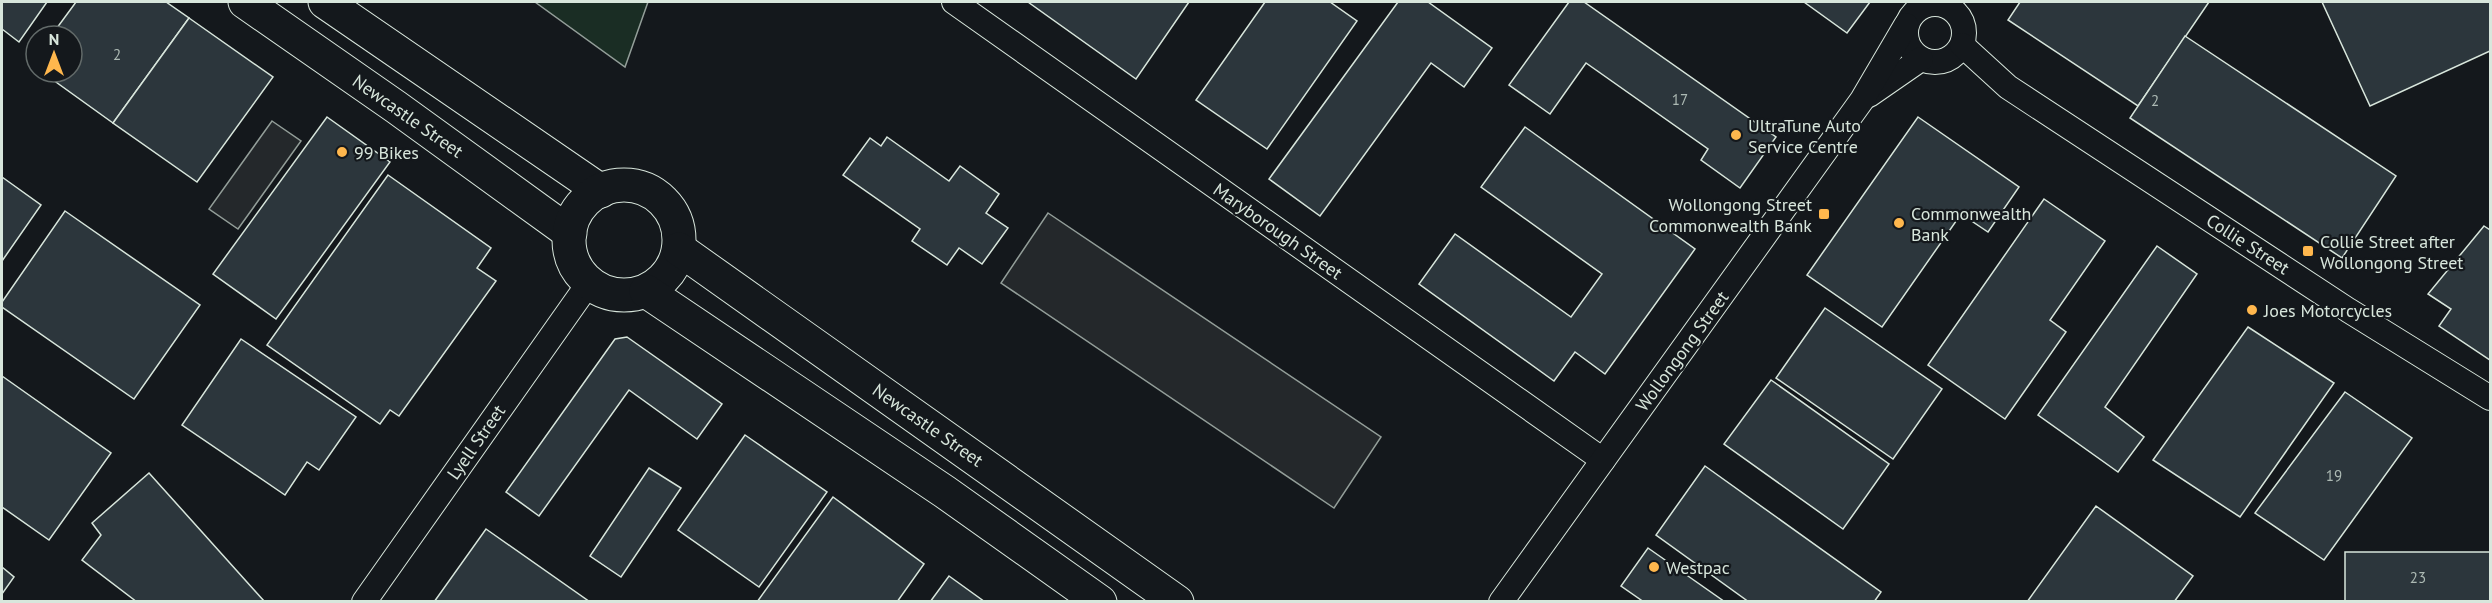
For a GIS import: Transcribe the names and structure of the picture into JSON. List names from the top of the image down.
{
  "streets": {
    "main road": ["Newcastle Street"],
    "street": [
      "Maryborough Street",
      "Collie Street",
      "Wollongong Street",
      "Lyell Street"
    ]
  },
  "crossings": [
    ["Newcastle Street", "Lyell Street"],
    ["Maryborough Street", "Wollongong Street"],
    ["Collie Street", "Wollongong Street"]
  ],
  "places": {
    "other": [
      "UltraTune Auto Service Centre",
      "99 Bikes",
      "Commonwealth Bank",
      "Joes Motorcycles",
      "Westpac"
    ],
    "transit": ["Wollongong Street Commonwealth Bank", "Collie Street after Wollongong Street"]
  },
  "house_numbers": [
    "2",
    "17",
    "2",
    "19",
    "23"
  ],
  "north": "top"
}
